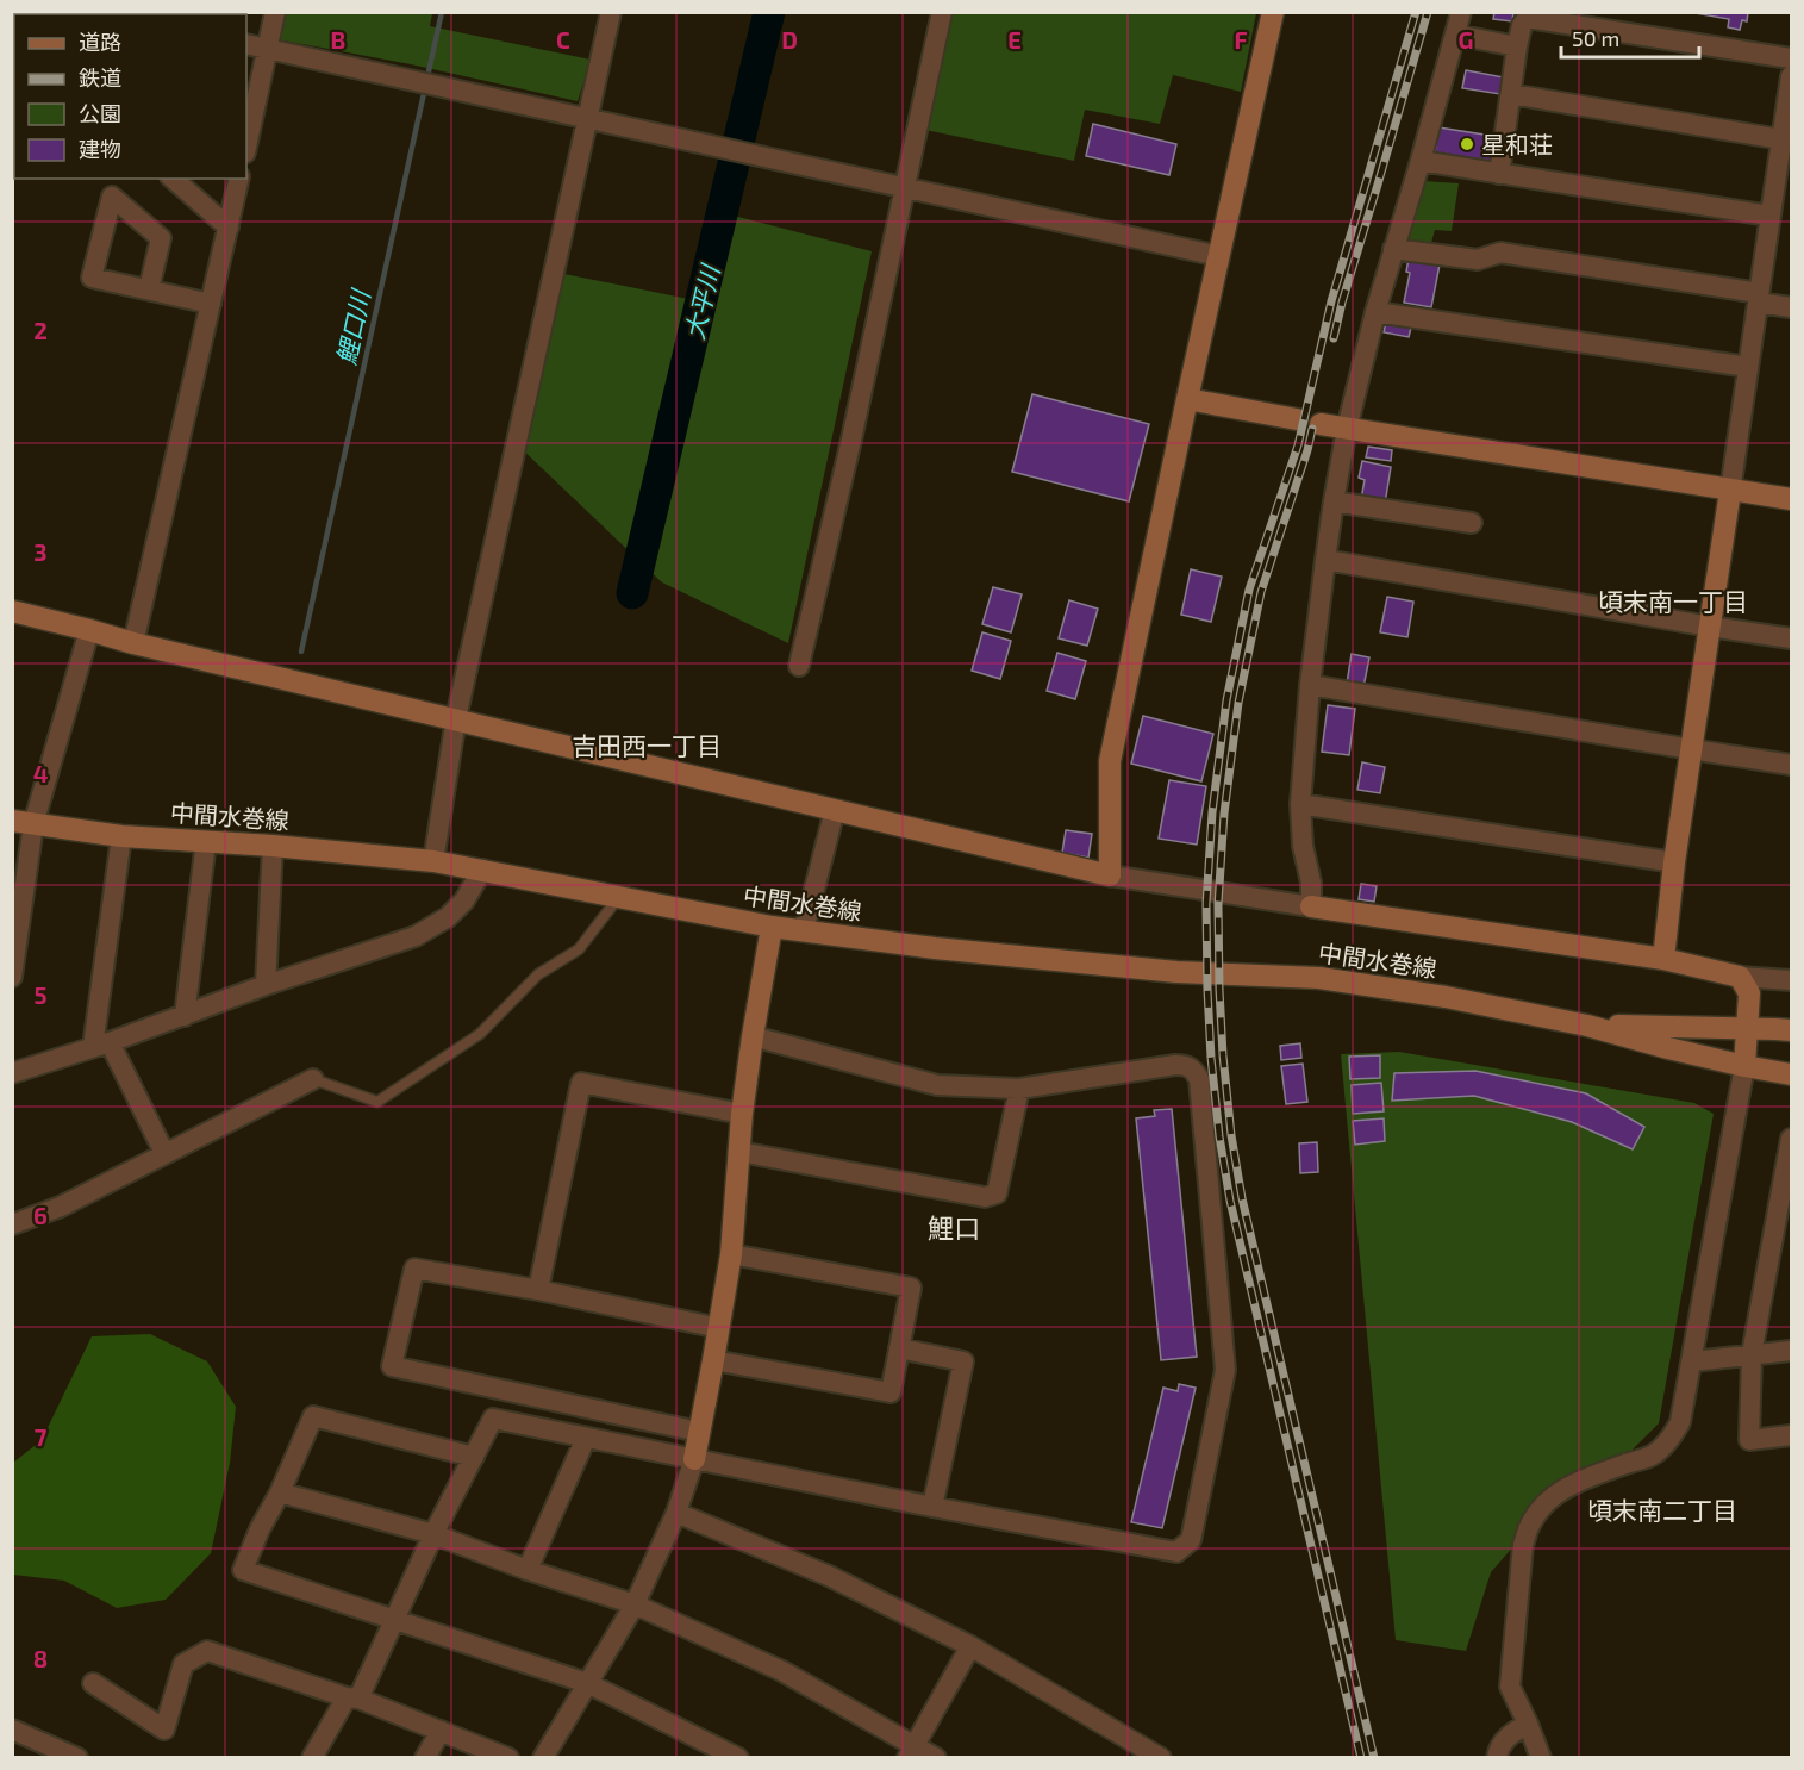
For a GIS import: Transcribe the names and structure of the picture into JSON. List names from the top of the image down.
{
  "streets": {
    "street": ["中間水巻線"]
  },
  "districts": [
    "頃末南一丁目",
    "吉田西一丁目",
    "鯉口",
    "頃末南二丁目"
  ],
  "water": ["大平川", "鯉口川"],
  "places": ["星和荘"],
  "legend": [
    "道路",
    "鉄道",
    "公園",
    "建物"
  ],
  "scale_bar": "50 m",
  "grid": {
    "columns": [
      "B",
      "C",
      "D",
      "E",
      "F",
      "G"
    ],
    "rows": [
      "2",
      "3",
      "4",
      "5",
      "6",
      "7",
      "8"
    ]
  }
}
